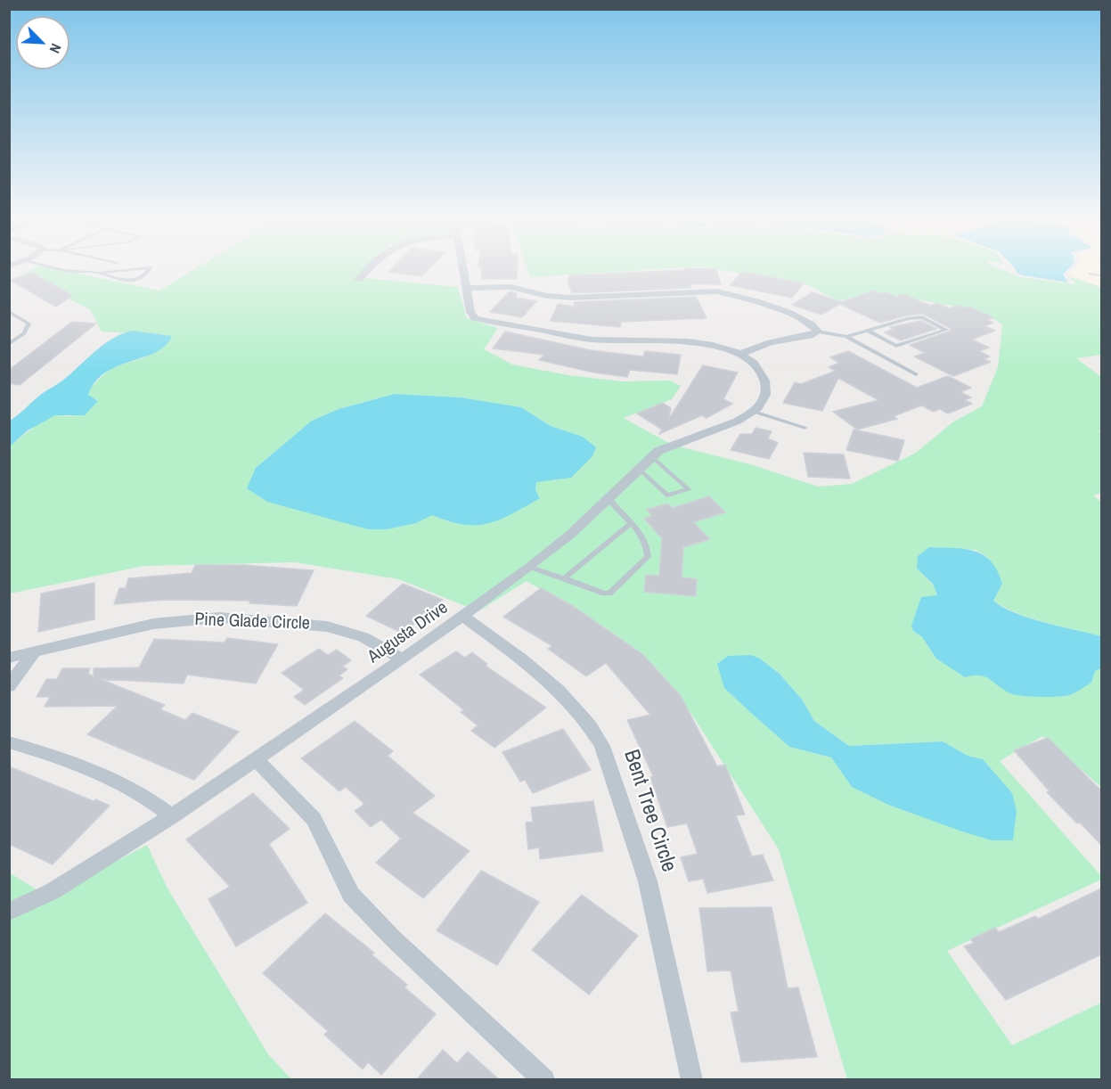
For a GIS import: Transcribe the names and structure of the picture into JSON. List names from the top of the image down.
{
  "streets": {
    "street": ["Pine Glade Circle", "Augusta Drive", "Bent Tree Circle"]
  },
  "crossings": [
    ["Pine Glade Circle", "Augusta Drive"],
    ["Augusta Drive", "Bent Tree Circle"]
  ],
  "north": "bottom right"
}
